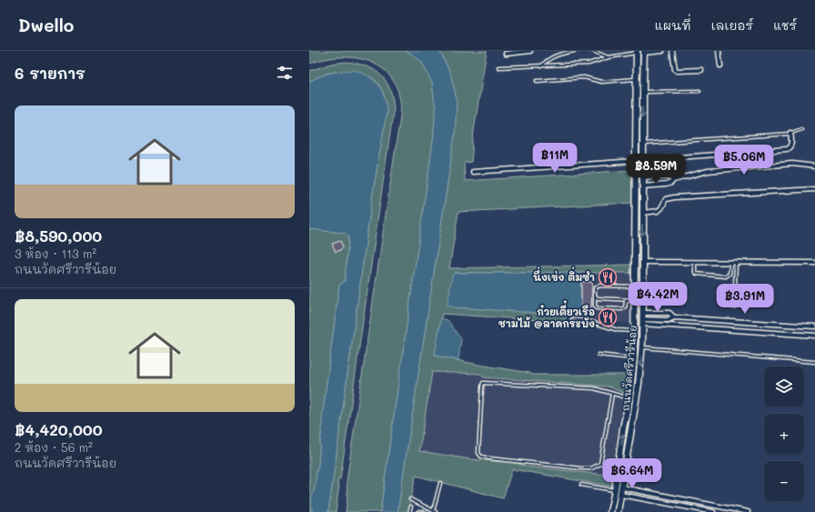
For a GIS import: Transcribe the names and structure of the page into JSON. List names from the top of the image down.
{
  "streets": {
    "main road": ["ถนนวัดศรีวารีน้อย"]
  },
  "places": {
    "restaurant": ["นึ่งเข่ง ติ่มซำ", "ก๋วยเตี๋ยวเรือ ชามไม้ @ลาดกระบัง"]
  },
  "page": {
    "header": "Dwello",
    "nav": ["แผนที่", "เลเยอร์", "แชร์"],
    "heading": "6 รายการ",
    "list": [
      {
        "name": "฿8,590,000",
        "note": "3 ห้อง · 113 m² · ถนนวัดศรีวารีน้อย"
      },
      {
        "name": "฿4,420,000",
        "note": "2 ห้อง · 56 m² · ถนนวัดศรีวารีน้อย"
      }
    ],
    "price": [
      "฿11M",
      "฿5.06M",
      "฿8.59M",
      "฿4.42M",
      "฿3.91M",
      "฿6.64M"
    ],
    "map_buttons": ["+", "−"]
  }
}
